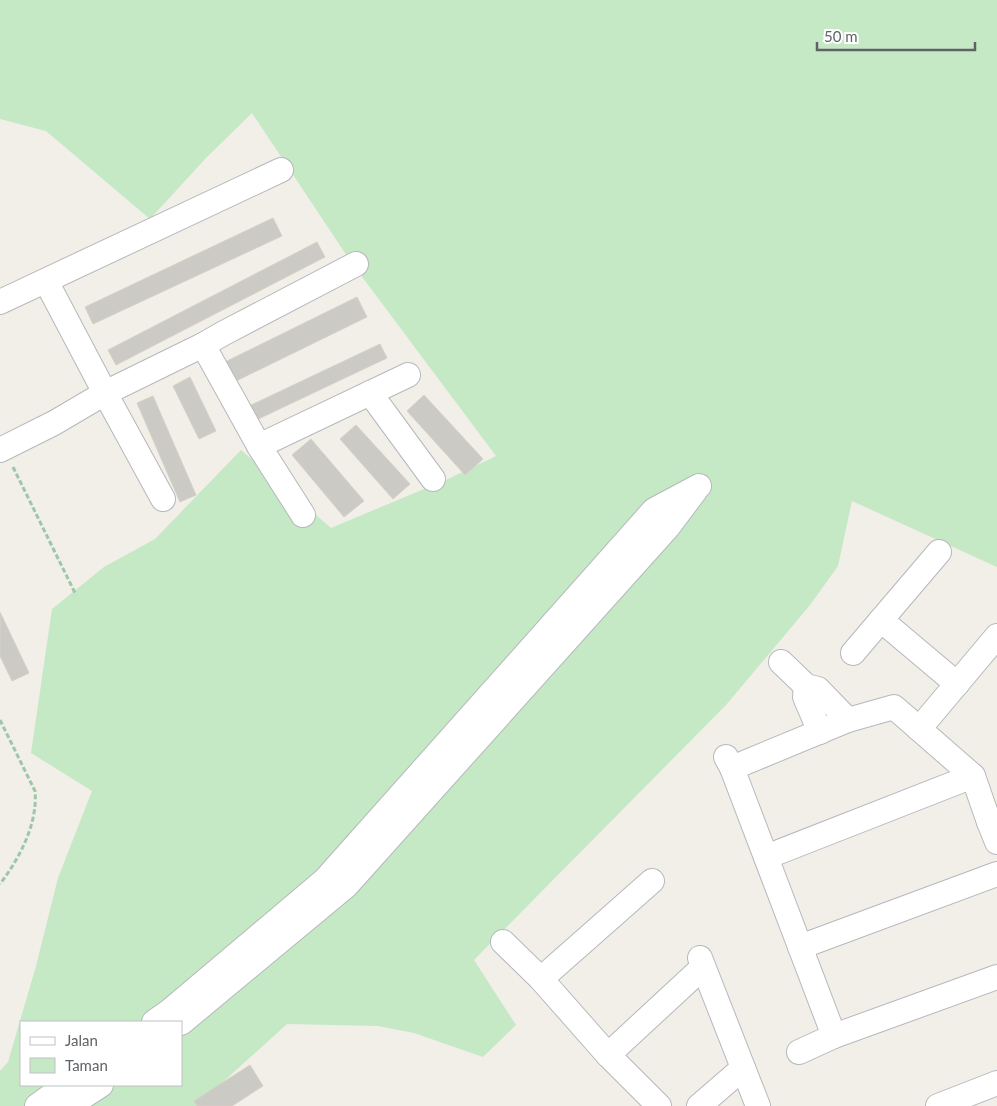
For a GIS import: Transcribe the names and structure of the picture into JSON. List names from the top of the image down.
{
  "legend": ["Jalan", "Taman"],
  "scale_bar": "50 m"
}
